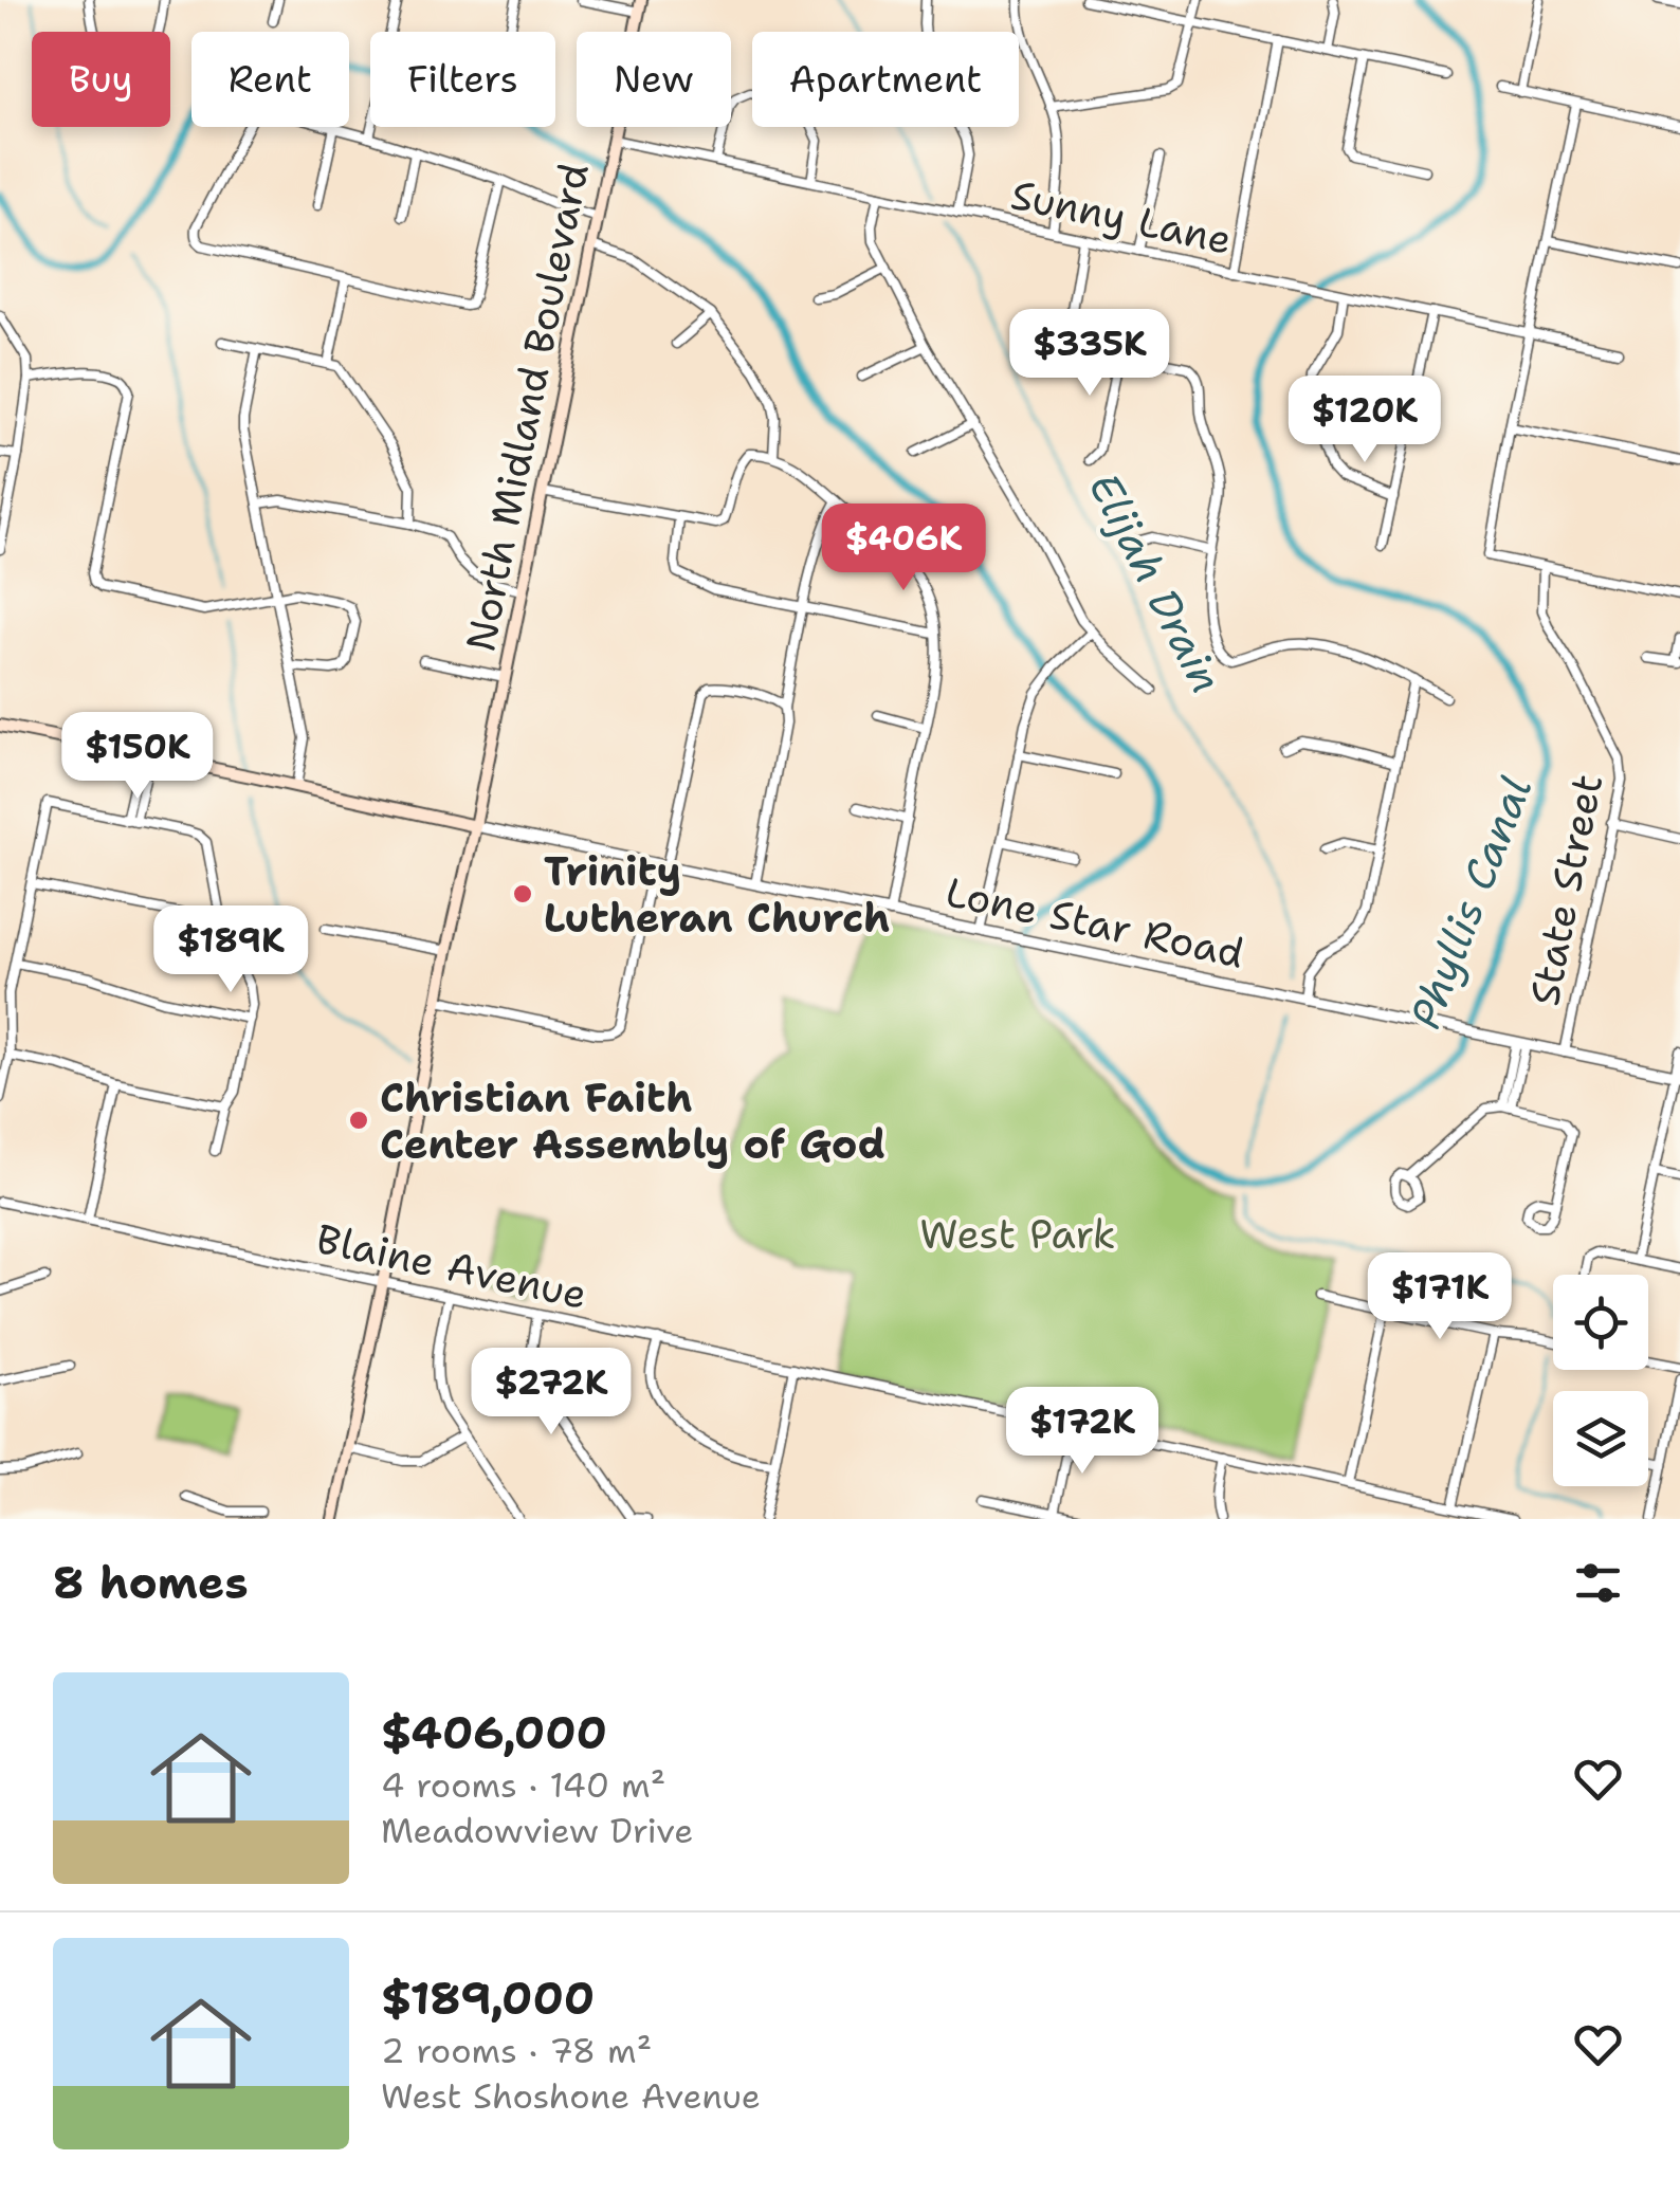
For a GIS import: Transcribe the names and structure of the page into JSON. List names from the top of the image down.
{
  "streets": {
    "main road": ["North Midland Boulevard", "Lone Star Road"],
    "street": ["Sunny Lane", "State Street", "Blaine Avenue"]
  },
  "crossings": [
    ["Sunny Lane", "North Midland Boulevard"],
    ["North Midland Boulevard", "Lone Star Road"],
    ["North Midland Boulevard", "Blaine Avenue"],
    ["State Street", "Lone Star Road"]
  ],
  "water": ["Elijah Drain", "Phyllis Canal"],
  "parks": ["West Park"],
  "places": ["Trinity Lutheran Church", "Christian Faith Center Assembly of God"],
  "page": {
    "chip": [
      "Buy",
      "Rent",
      "Filters",
      "New",
      "Apartment"
    ],
    "price": [
      "$335K",
      "$120K",
      "$406K",
      "$150K",
      "$189K",
      "$171K",
      "$272K",
      "$172K"
    ],
    "heading": "8 homes",
    "list": [
      {
        "name": "$406,000",
        "note": "4 rooms · 140 m² · Meadowview Drive"
      },
      {
        "name": "$189,000",
        "note": "2 rooms · 78 m² · West Shoshone Avenue"
      }
    ]
  }
}
